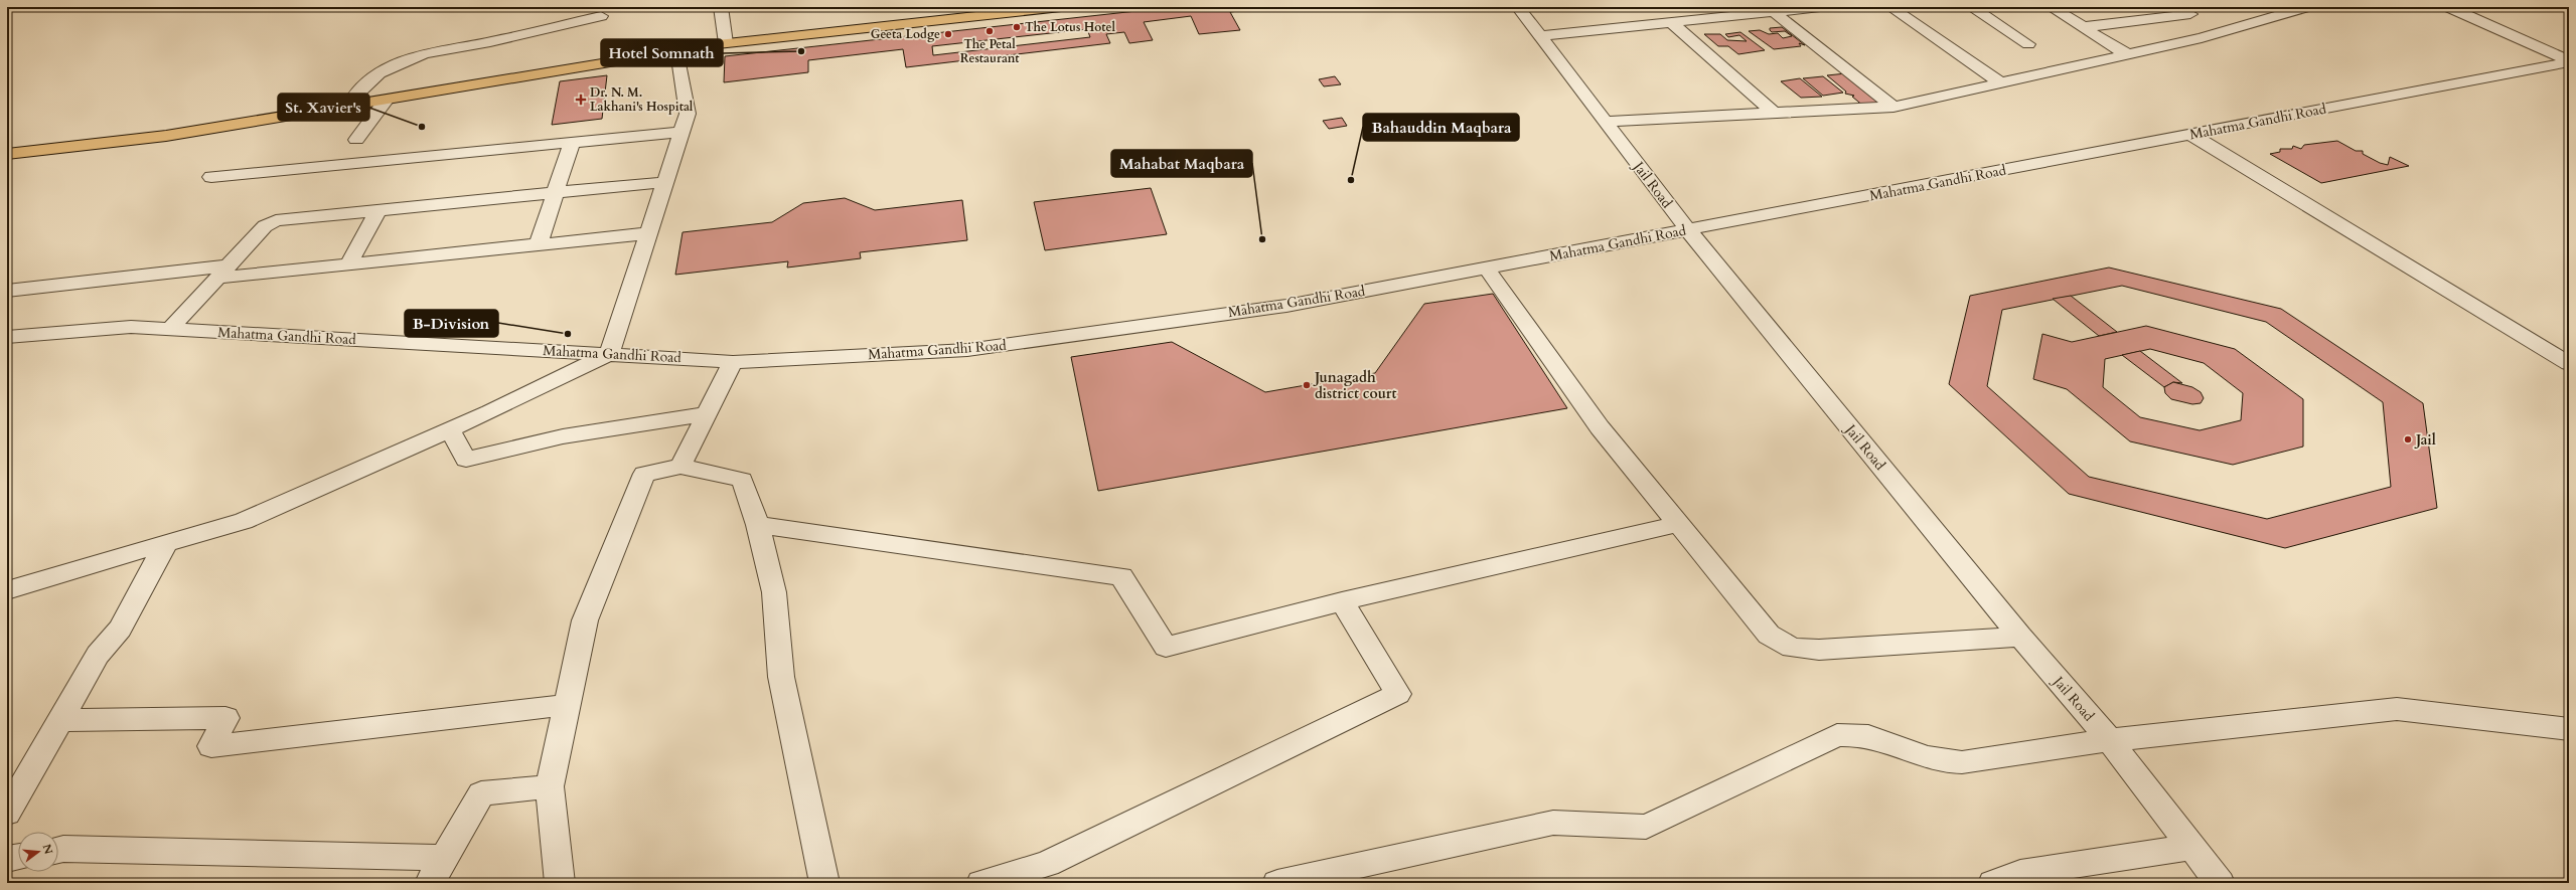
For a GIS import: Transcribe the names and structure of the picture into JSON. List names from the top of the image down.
{
  "streets": {
    "street": ["Mahatma Gandhi Road", "Jail Road"]
  },
  "crossings": [
    ["Mahatma Gandhi Road", "Jail Road"]
  ],
  "places": {
    "other": [
      "The Lotus Hotel",
      "The Petal Restaurant",
      "Geeta Lodge",
      "Hotel Somnath",
      "St. Xavier's",
      "Bahauddin Maqbara",
      "Mahabat Maqbara",
      "B-Division",
      "Junagadh district court",
      "Jail"
    ],
    "health": ["Dr. N. M. Lakhani's Hospital"]
  },
  "north": "right"
}
